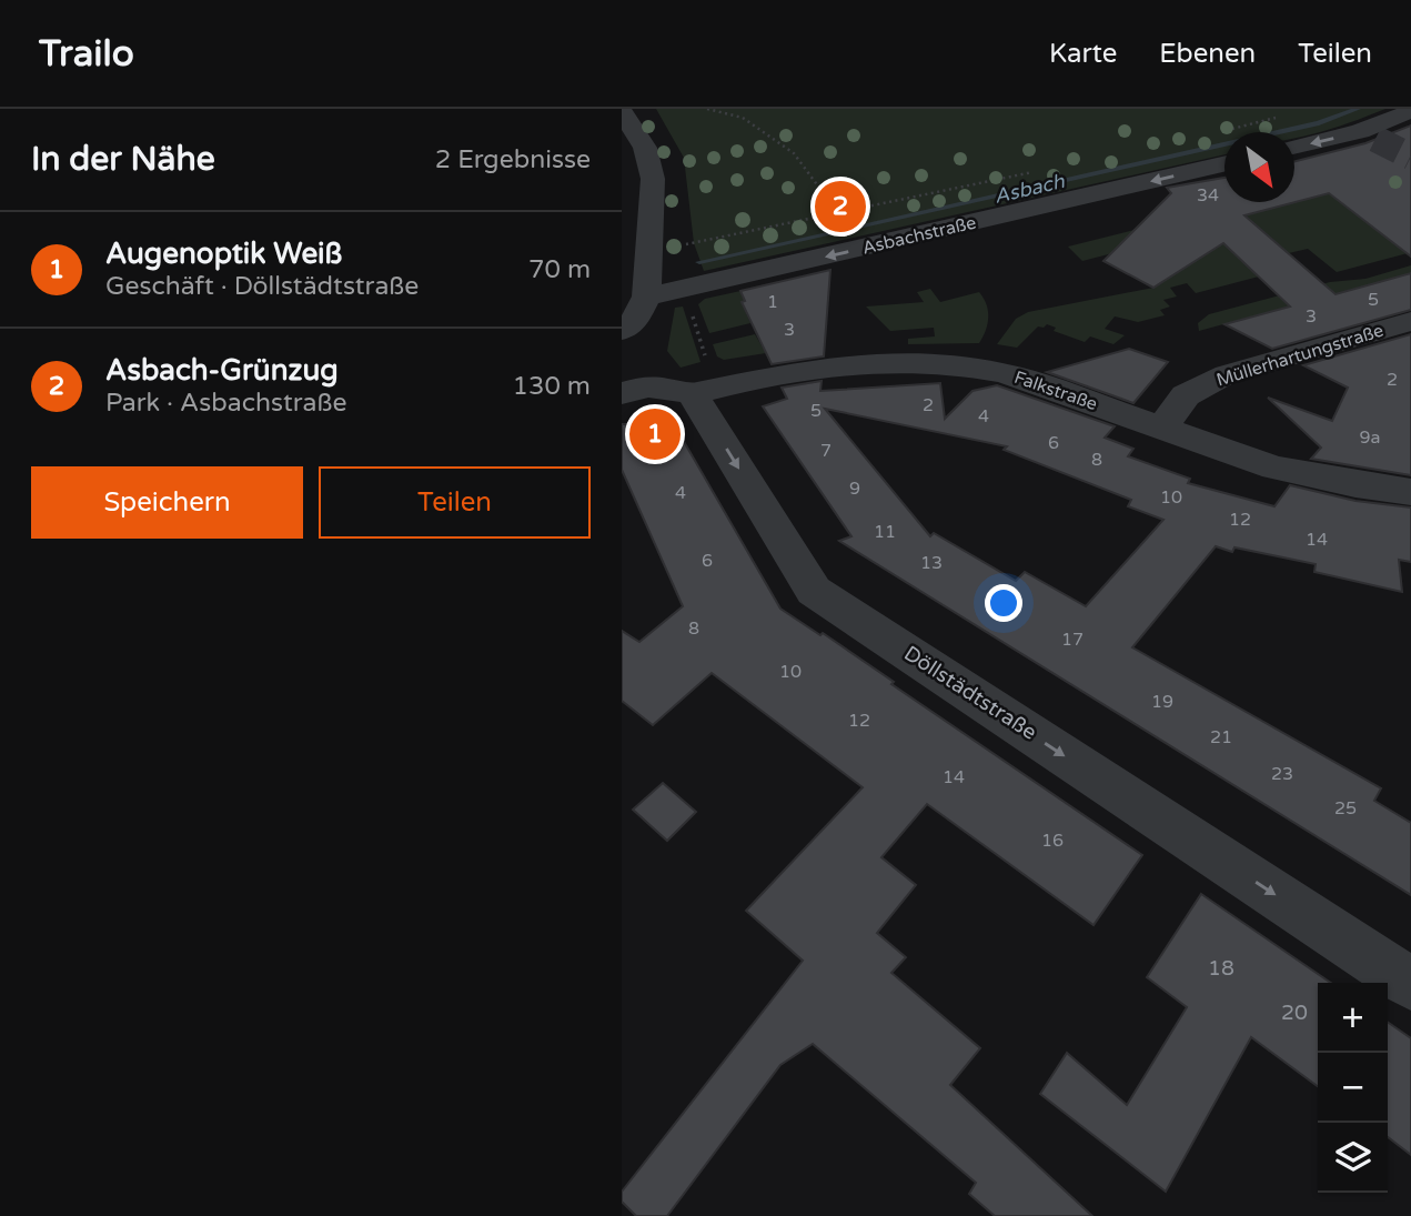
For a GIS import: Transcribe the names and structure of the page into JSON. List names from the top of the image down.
{
  "streets": {
    "street": [
      "Asbachstraße",
      "Müllerhartungstraße",
      "Falkstraße",
      "Döllstädtstraße"
    ]
  },
  "crossings": [
    ["Müllerhartungstraße", "Falkstraße"],
    ["Falkstraße", "Döllstädtstraße"]
  ],
  "one_way": ["Asbachstraße", "Döllstädtstraße"],
  "water": ["Asbach"],
  "house_numbers": [
    "34",
    "5",
    "1",
    "3",
    "3",
    "2",
    "2",
    "5",
    "4",
    "9a",
    "6",
    "7",
    "8",
    "9",
    "4",
    "10",
    "12",
    "11",
    "14",
    "6",
    "13",
    "8",
    "17",
    "10",
    "19",
    "12",
    "21",
    "23",
    "14",
    "25",
    "16",
    "18",
    "20"
  ],
  "north": "bottom right",
  "page": {
    "header": "Trailo",
    "nav": ["Karte", "Ebenen", "Teilen"],
    "heading": ["In der Nähe", "2 Ergebnisse"],
    "pins": ["2", "1"],
    "list": [
      {
        "mark": "1",
        "name": "Augenoptik Weiß",
        "note": "Geschäft · Döllstädtstraße",
        "value": "70 m"
      },
      {
        "mark": "2",
        "name": "Asbach-Grünzug",
        "note": "Park · Asbachstraße",
        "value": "130 m"
      }
    ],
    "buttons": ["Speichern", "Teilen"],
    "map_buttons": ["+", "−"]
  }
}
